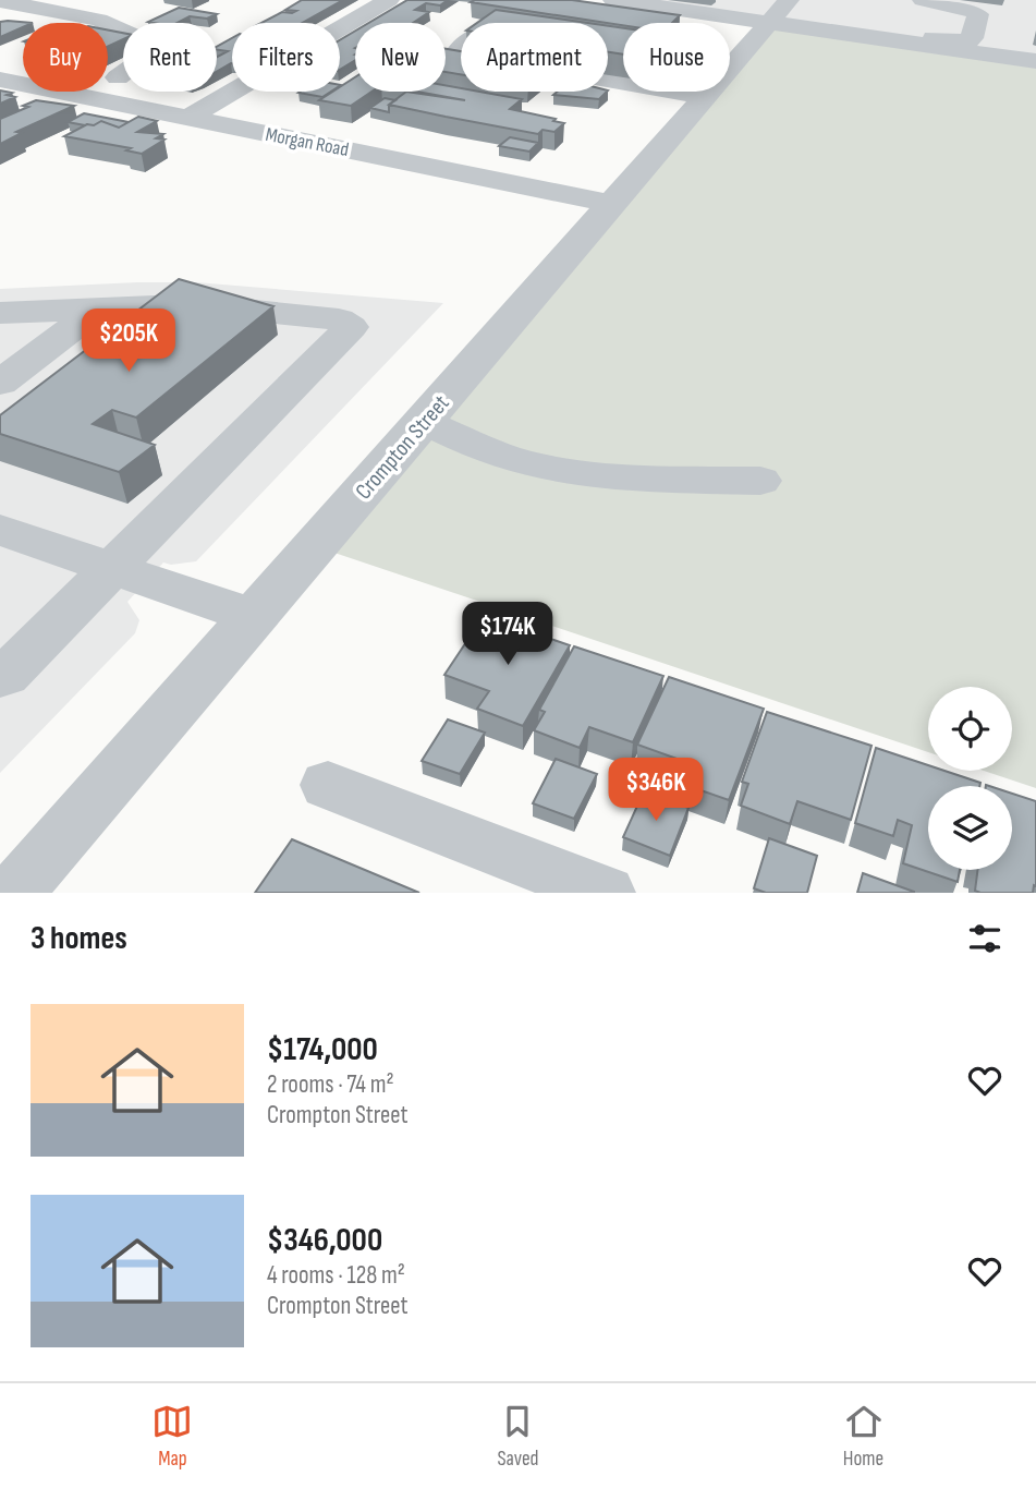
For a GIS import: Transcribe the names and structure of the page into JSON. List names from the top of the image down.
{
  "streets": {
    "street": ["Morgan Road", "Crompton Street"]
  },
  "crossings": [
    ["Morgan Road", "Crompton Street"]
  ],
  "page": {
    "chip": [
      "Buy",
      "Rent",
      "Filters",
      "New",
      "Apartment",
      "House"
    ],
    "price": ["$205K", "$174K", "$346K"],
    "heading": "3 homes",
    "list": [
      {
        "name": "$174,000",
        "note": "2 rooms · 74 m² · Crompton Street"
      },
      {
        "name": "$346,000",
        "note": "4 rooms · 128 m² · Crompton Street"
      }
    ],
    "tabs": ["Map", "Saved", "Home"]
  }
}
